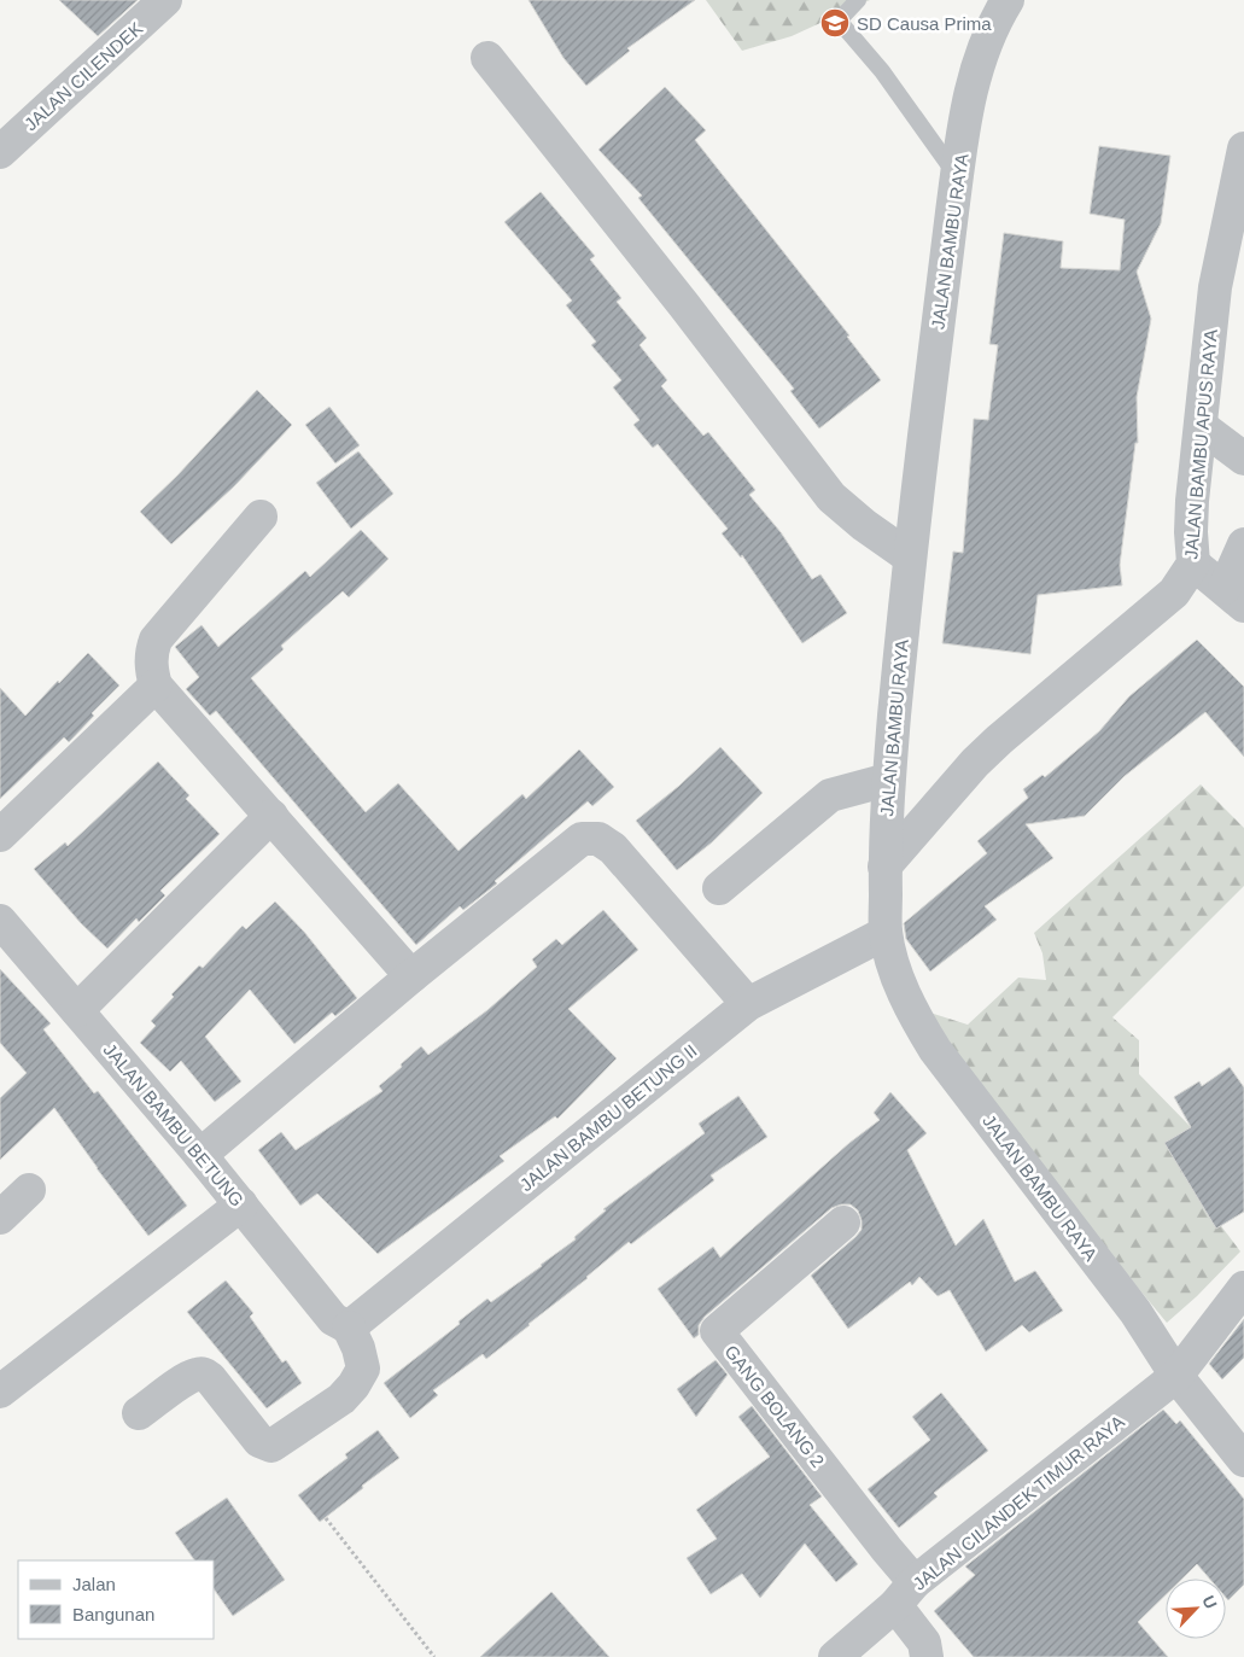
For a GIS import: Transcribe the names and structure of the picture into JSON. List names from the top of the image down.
{
  "streets": {
    "street": [
      "JALAN CILENDEK",
      "JALAN BAMBU RAYA",
      "JALAN BAMBU APUS RAYA",
      "JALAN BAMBU BETUNG II",
      "JALAN BAMBU BETUNG",
      "GANG BOLANG 2",
      "JALAN CILANDEK TIMUR RAYA"
    ]
  },
  "crossings": [
    ["JALAN BAMBU RAYA", "JALAN BAMBU APUS RAYA"],
    ["JALAN BAMBU RAYA", "JALAN BAMBU BETUNG II"],
    ["JALAN BAMBU RAYA", "JALAN CILANDEK TIMUR RAYA"],
    ["JALAN BAMBU BETUNG II", "JALAN BAMBU BETUNG"],
    ["GANG BOLANG 2", "JALAN CILANDEK TIMUR RAYA"]
  ],
  "places": {
    "school or university": ["SD Causa Prima"]
  },
  "legend": ["Jalan", "Bangunan"],
  "north": "top right"
}
